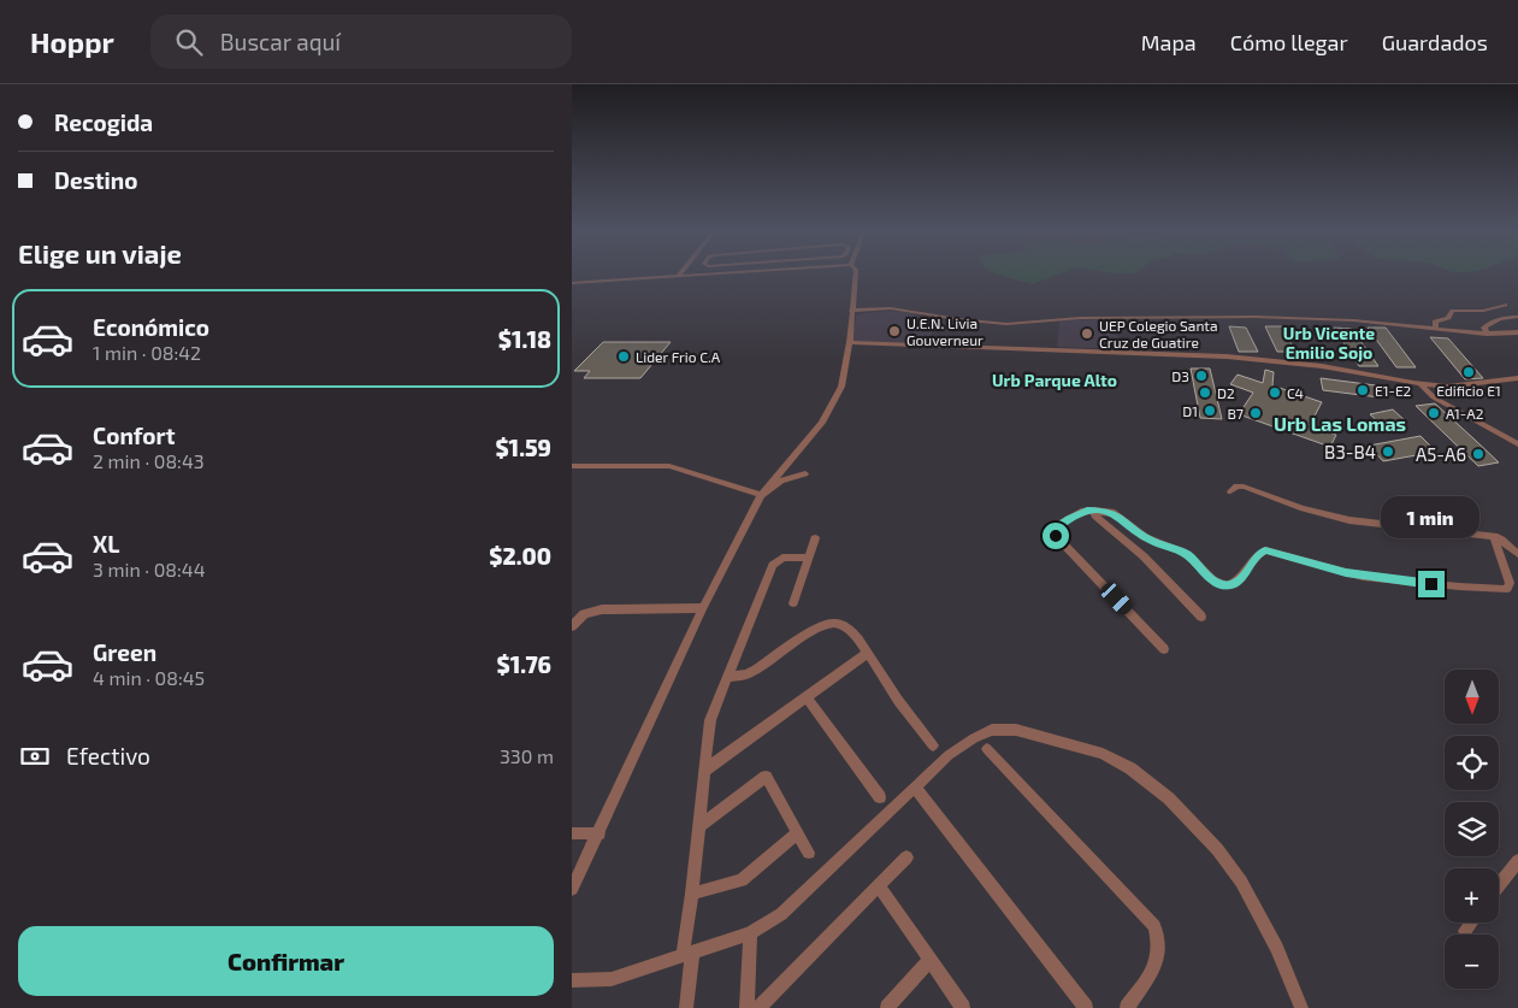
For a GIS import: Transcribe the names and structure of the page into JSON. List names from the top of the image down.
{
  "districts": ["Urb Vicente Emilio Sojo", "Urb Parque Alto", "Urb Las Lomas"],
  "places": [
    "U.E.N. Livia Gouverneur",
    "UEP Colegio Santa Cruz de Guatire",
    "Lider Frio C.A",
    "Edificio E1",
    "D3",
    "E1-E2",
    "D2",
    "C4",
    "D1",
    "B7",
    "A1-A2",
    "B3-B4",
    "A5-A6"
  ],
  "north": "bottom",
  "page": {
    "header": "Hoppr",
    "search": "Buscar aquí",
    "nav": ["Mapa", "Cómo llegar", "Guardados"],
    "banner": ["Recogida", "Destino"],
    "heading": "Elige un viaje",
    "list": [
      {
        "name": "Económico",
        "note": "1 min · 08:42",
        "value": "$1.18"
      },
      {
        "name": "Confort",
        "note": "2 min · 08:43",
        "value": "$1.59"
      },
      {
        "name": "XL",
        "note": "3 min · 08:44",
        "value": "$2.00"
      },
      {
        "name": "Green",
        "note": "4 min · 08:45",
        "value": "$1.76"
      }
    ],
    "bubble": "1 min",
    "map_buttons": ["+", "−"],
    "pay": ["Efectivo", "330 m"],
    "buttons": "Confirmar"
  }
}
